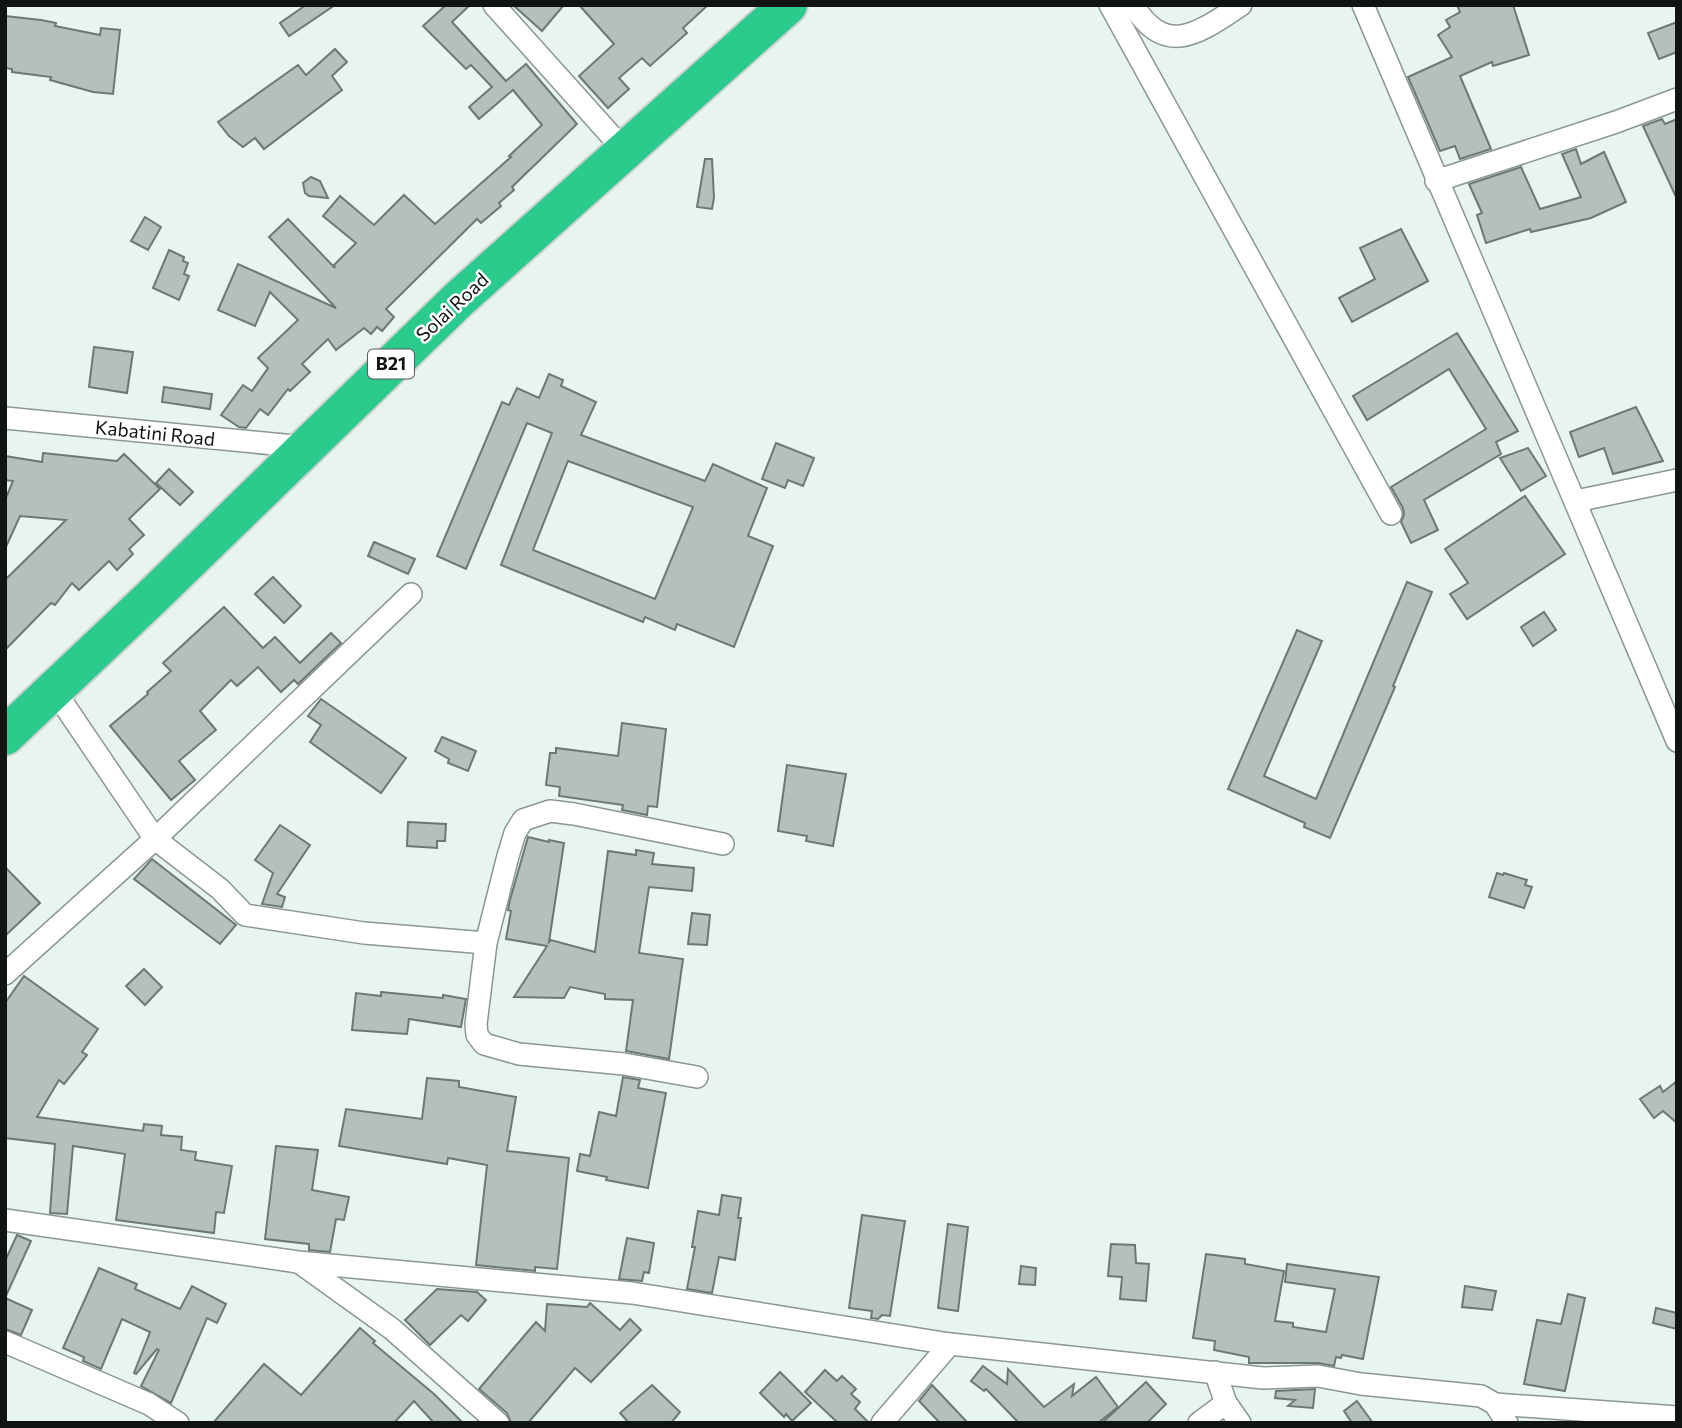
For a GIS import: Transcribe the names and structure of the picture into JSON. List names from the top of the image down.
{
  "streets": {
    "highway": ["Solai Road", "B21"],
    "street": ["Kabatini Road"]
  },
  "crossings": [
    ["Solai Road", "Kabatini Road"]
  ]
}
